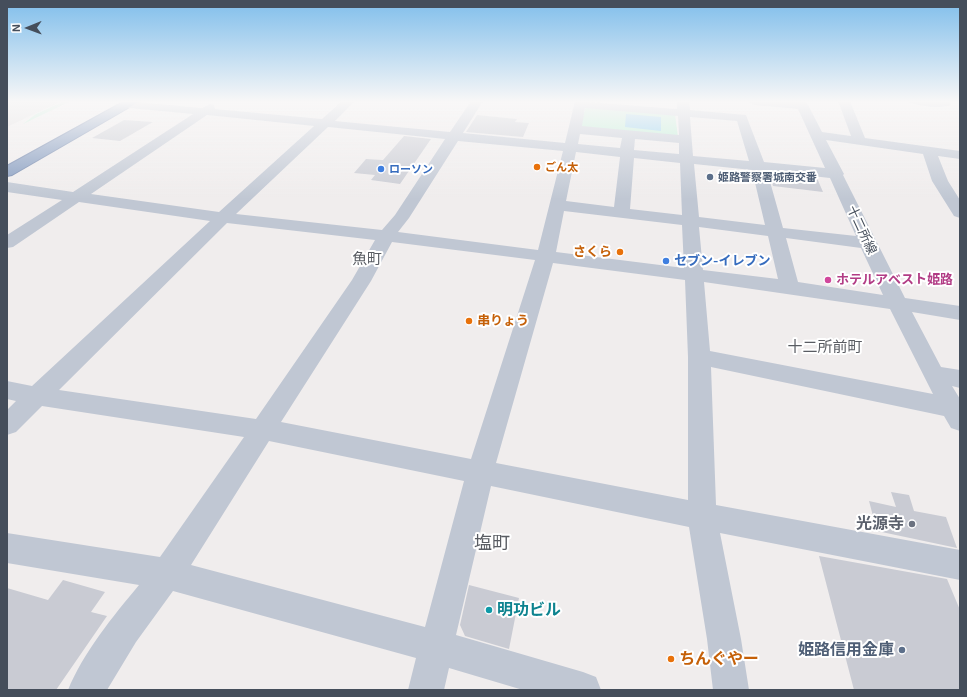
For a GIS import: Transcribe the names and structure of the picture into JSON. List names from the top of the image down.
{
  "streets": {
    "street": ["十二所線"]
  },
  "districts": ["魚町", "十二所前町", "塩町"],
  "places": [
    "ごん太",
    "ローソン",
    "姫路警察署城南交番",
    "さくら",
    "セブン-イレブン",
    "ホテルアベスト姫路",
    "串りょう",
    "光源寺",
    "明功ビル",
    "姫路信用金庫",
    "ちんぐやー"
  ],
  "north": "left"
}
